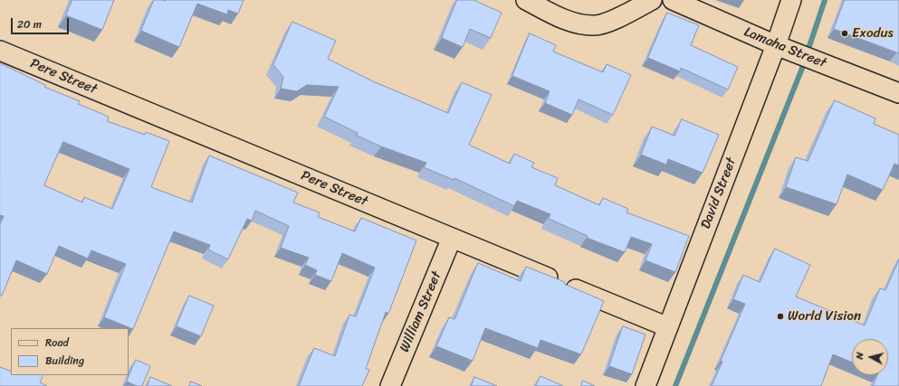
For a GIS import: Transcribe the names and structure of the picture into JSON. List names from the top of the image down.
{
  "streets": {
    "street": [
      "Lamaha Street",
      "Pere Street",
      "David Street",
      "William Street"
    ]
  },
  "crossings": [
    ["Lamaha Street", "David Street"],
    ["Pere Street", "David Street"],
    ["Pere Street", "William Street"]
  ],
  "places": ["Exodus", "World Vision"],
  "legend": ["Road", "Building"],
  "scale_bar": "20 m",
  "north": "left"
}
